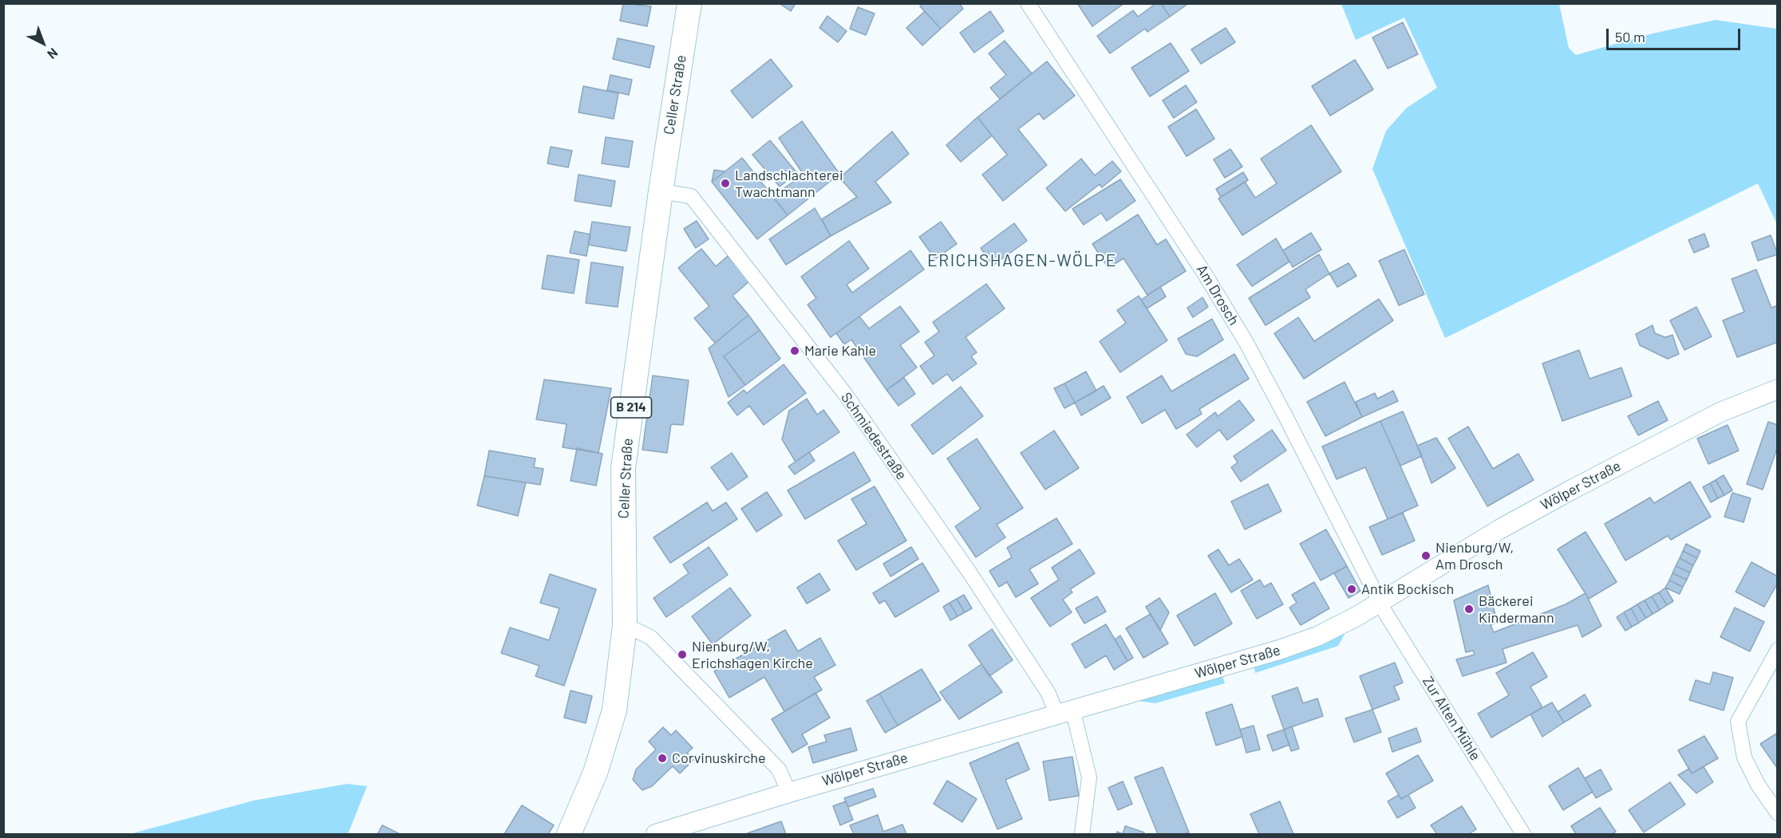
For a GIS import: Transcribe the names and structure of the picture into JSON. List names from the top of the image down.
{
  "streets": {
    "main road": ["Celler Straße", "B 214"],
    "street": [
      "Am Drosch",
      "Schmiedestraße",
      "Wölper Straße",
      "Zur Alten Mühle"
    ]
  },
  "crossings": [
    ["Celler Straße", "Schmiedestraße"],
    ["Am Drosch", "Wölper Straße"],
    ["Am Drosch", "Zur Alten Mühle"],
    ["Schmiedestraße", "Wölper Straße"],
    ["Wölper Straße", "Zur Alten Mühle"]
  ],
  "districts": ["ERICHSHAGEN-WÖLPE"],
  "places": [
    "Landschlachterei Twachtmann",
    "Marie Kahle",
    "Nienburg/W, Am Drosch",
    "Antik Bockisch",
    "Bäckerei Kindermann",
    "Nienburg/W, Erichshagen Kirche",
    "Corvinuskirche"
  ],
  "scale_bar": "50 m",
  "north": "bottom right"
}
